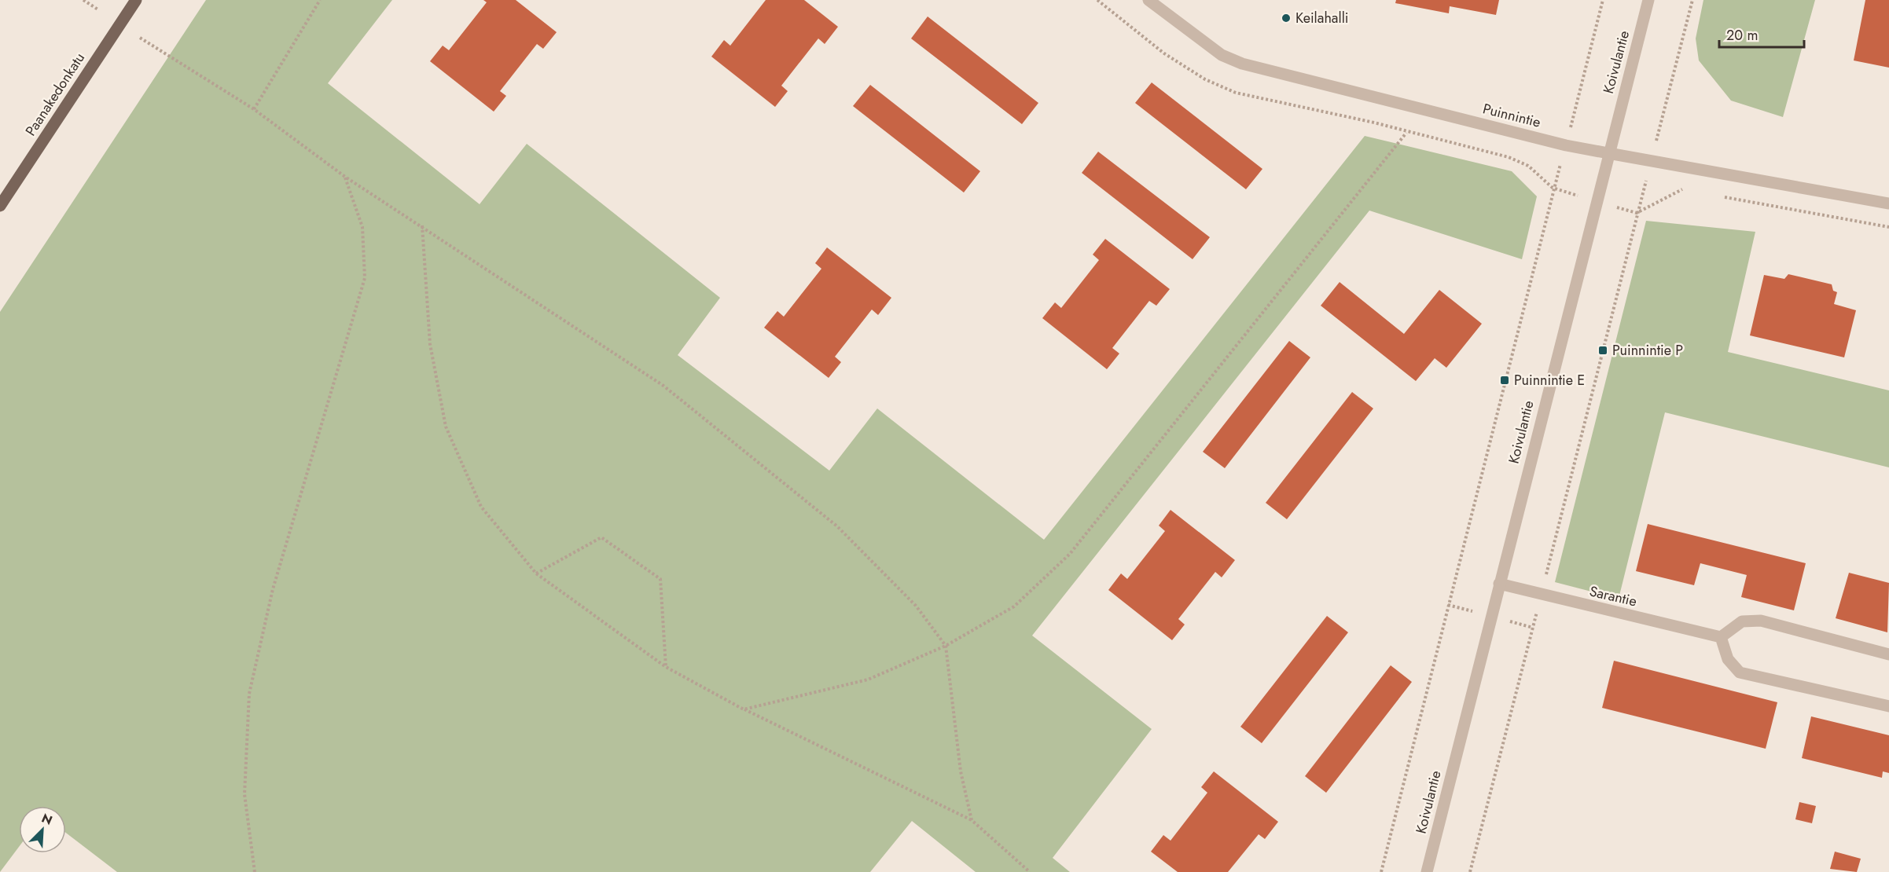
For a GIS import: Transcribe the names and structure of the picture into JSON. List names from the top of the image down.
{
  "streets": {
    "main road": ["Paanakedonkatu"],
    "street": ["Koivulantie", "Puinnintie", "Sarantie"]
  },
  "crossings": [
    ["Koivulantie", "Puinnintie"],
    ["Koivulantie", "Sarantie"]
  ],
  "places": {
    "other": ["Keilahalli"],
    "transit": ["Puinnintie P", "Puinnintie E"]
  },
  "scale_bar": "20 m",
  "north": "top right"
}
